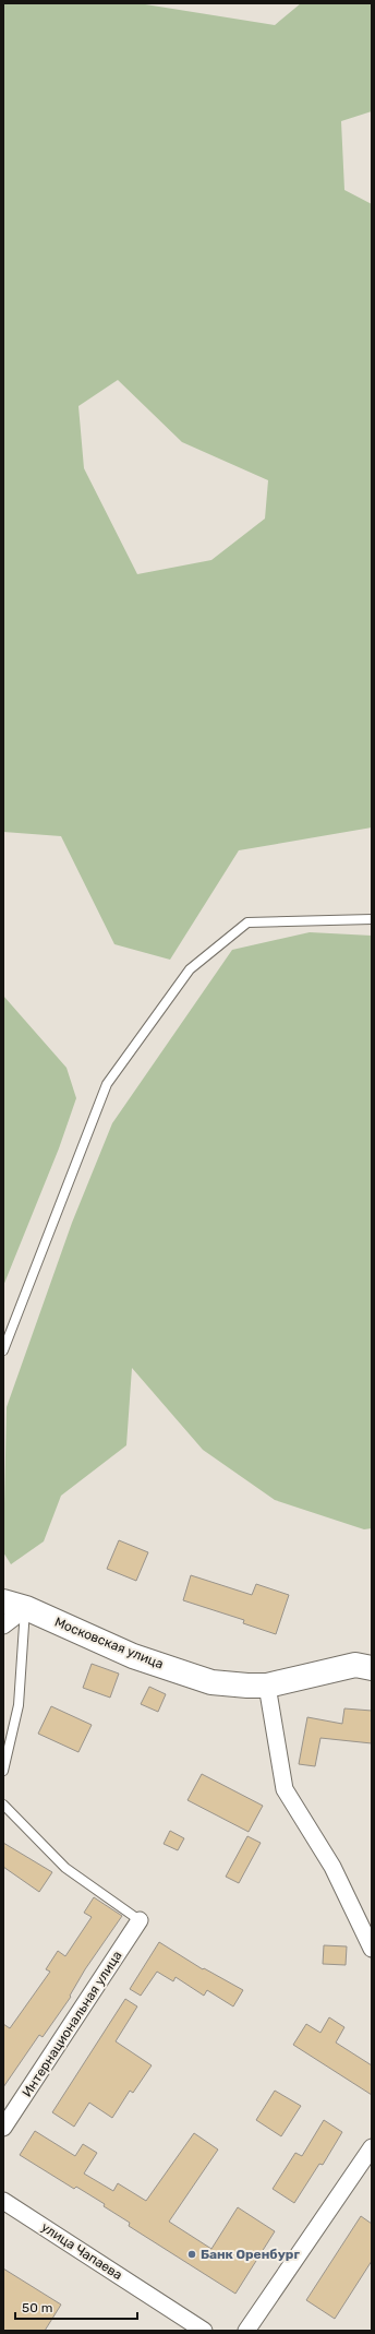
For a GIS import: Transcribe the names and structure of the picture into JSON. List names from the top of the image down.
{
  "streets": {
    "street": ["Московская улица", "Интернациональная улица", "улица Чапаева"]
  },
  "places": ["Банк Оренбург"],
  "scale_bar": "50 m"
}
